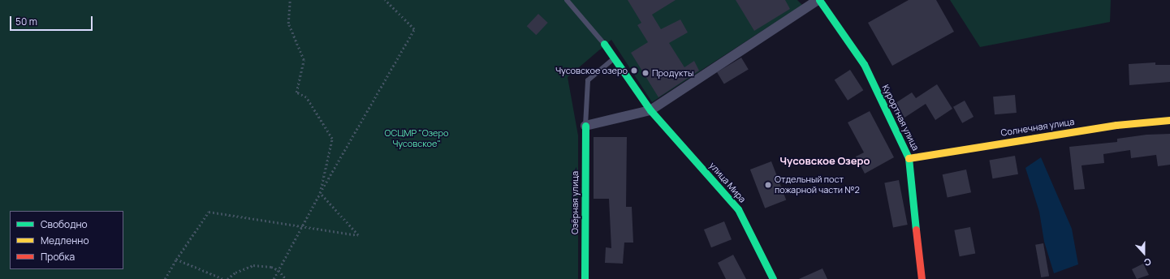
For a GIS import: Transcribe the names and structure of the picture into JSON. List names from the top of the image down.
{
  "streets": {
    "street": [
      "Курортная улица",
      "Солнечная улица",
      "улица Мира",
      "Озёрная улица"
    ]
  },
  "crossings": [
    ["Курортная улица", "Солнечная улица"]
  ],
  "districts": ["Чусовское Озеро"],
  "parks": ["ОСЦМР \"Озеро Чусовское\""],
  "places": ["Чусовское озеро", "Продукты", "Отдельный пост пожарной части №2"],
  "legend": ["Свободно", "Медленно", "Пробка"],
  "scale_bar": "50 m",
  "north": "bottom"
}
